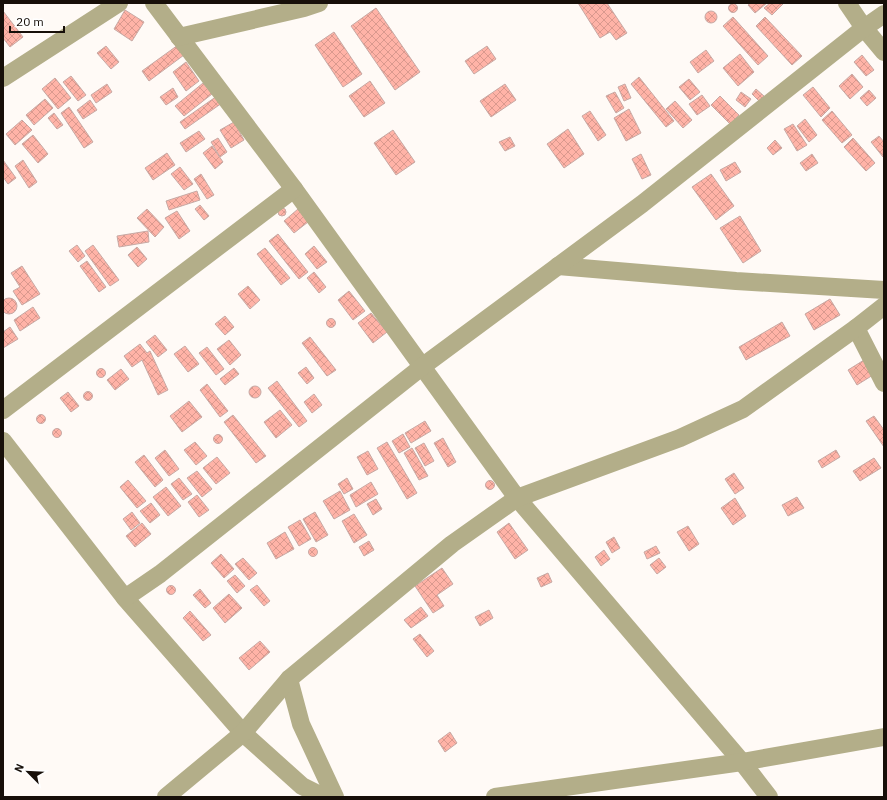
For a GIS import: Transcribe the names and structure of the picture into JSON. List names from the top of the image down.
{
  "scale_bar": "20 m",
  "north": "top left"
}
